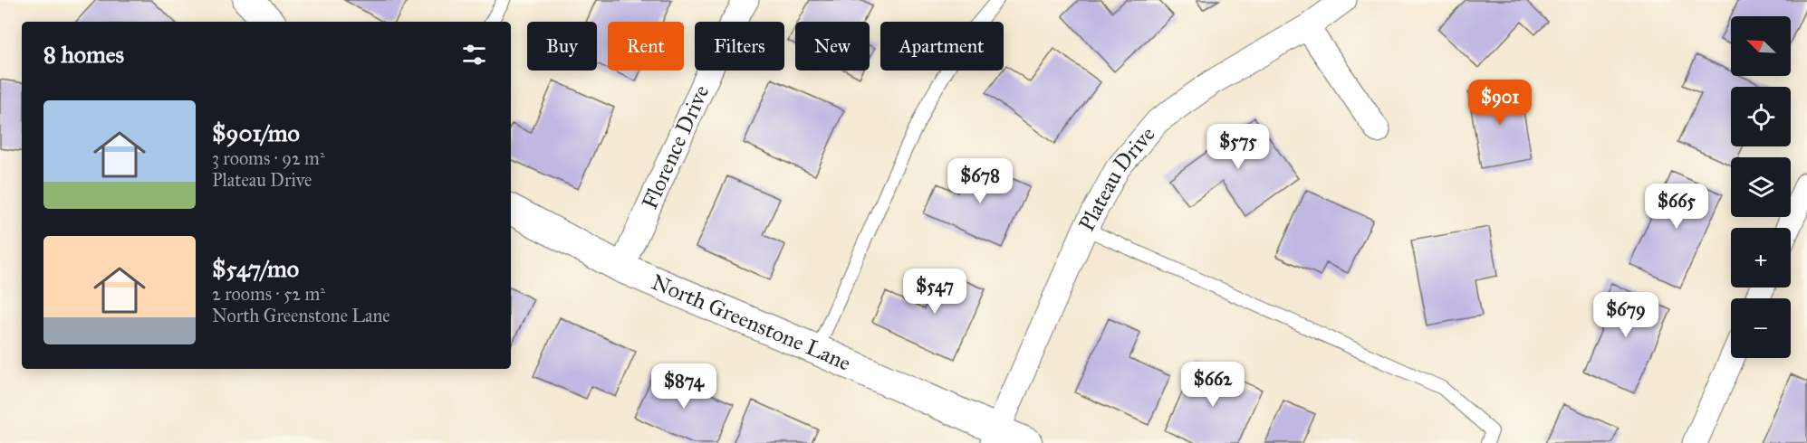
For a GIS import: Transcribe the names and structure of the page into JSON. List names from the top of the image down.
{
  "streets": {
    "street": ["Florence Drive", "Plateau Drive", "North Greenstone Lane"]
  },
  "crossings": [
    ["Florence Drive", "North Greenstone Lane"],
    ["Plateau Drive", "North Greenstone Lane"]
  ],
  "north": "top left",
  "page": {
    "map_buttons": ["+", "−"],
    "chip": [
      "Buy",
      "Rent",
      "Filters",
      "New",
      "Apartment"
    ],
    "heading": "8 homes",
    "price": [
      "$901",
      "$575",
      "$678",
      "$665",
      "$547",
      "$679",
      "$662",
      "$874"
    ],
    "list": [
      {
        "name": "$901/mo",
        "note": "3 rooms · 92 m² · Plateau Drive"
      },
      {
        "name": "$547/mo",
        "note": "2 rooms · 52 m² · North Greenstone Lane"
      }
    ]
  }
}
